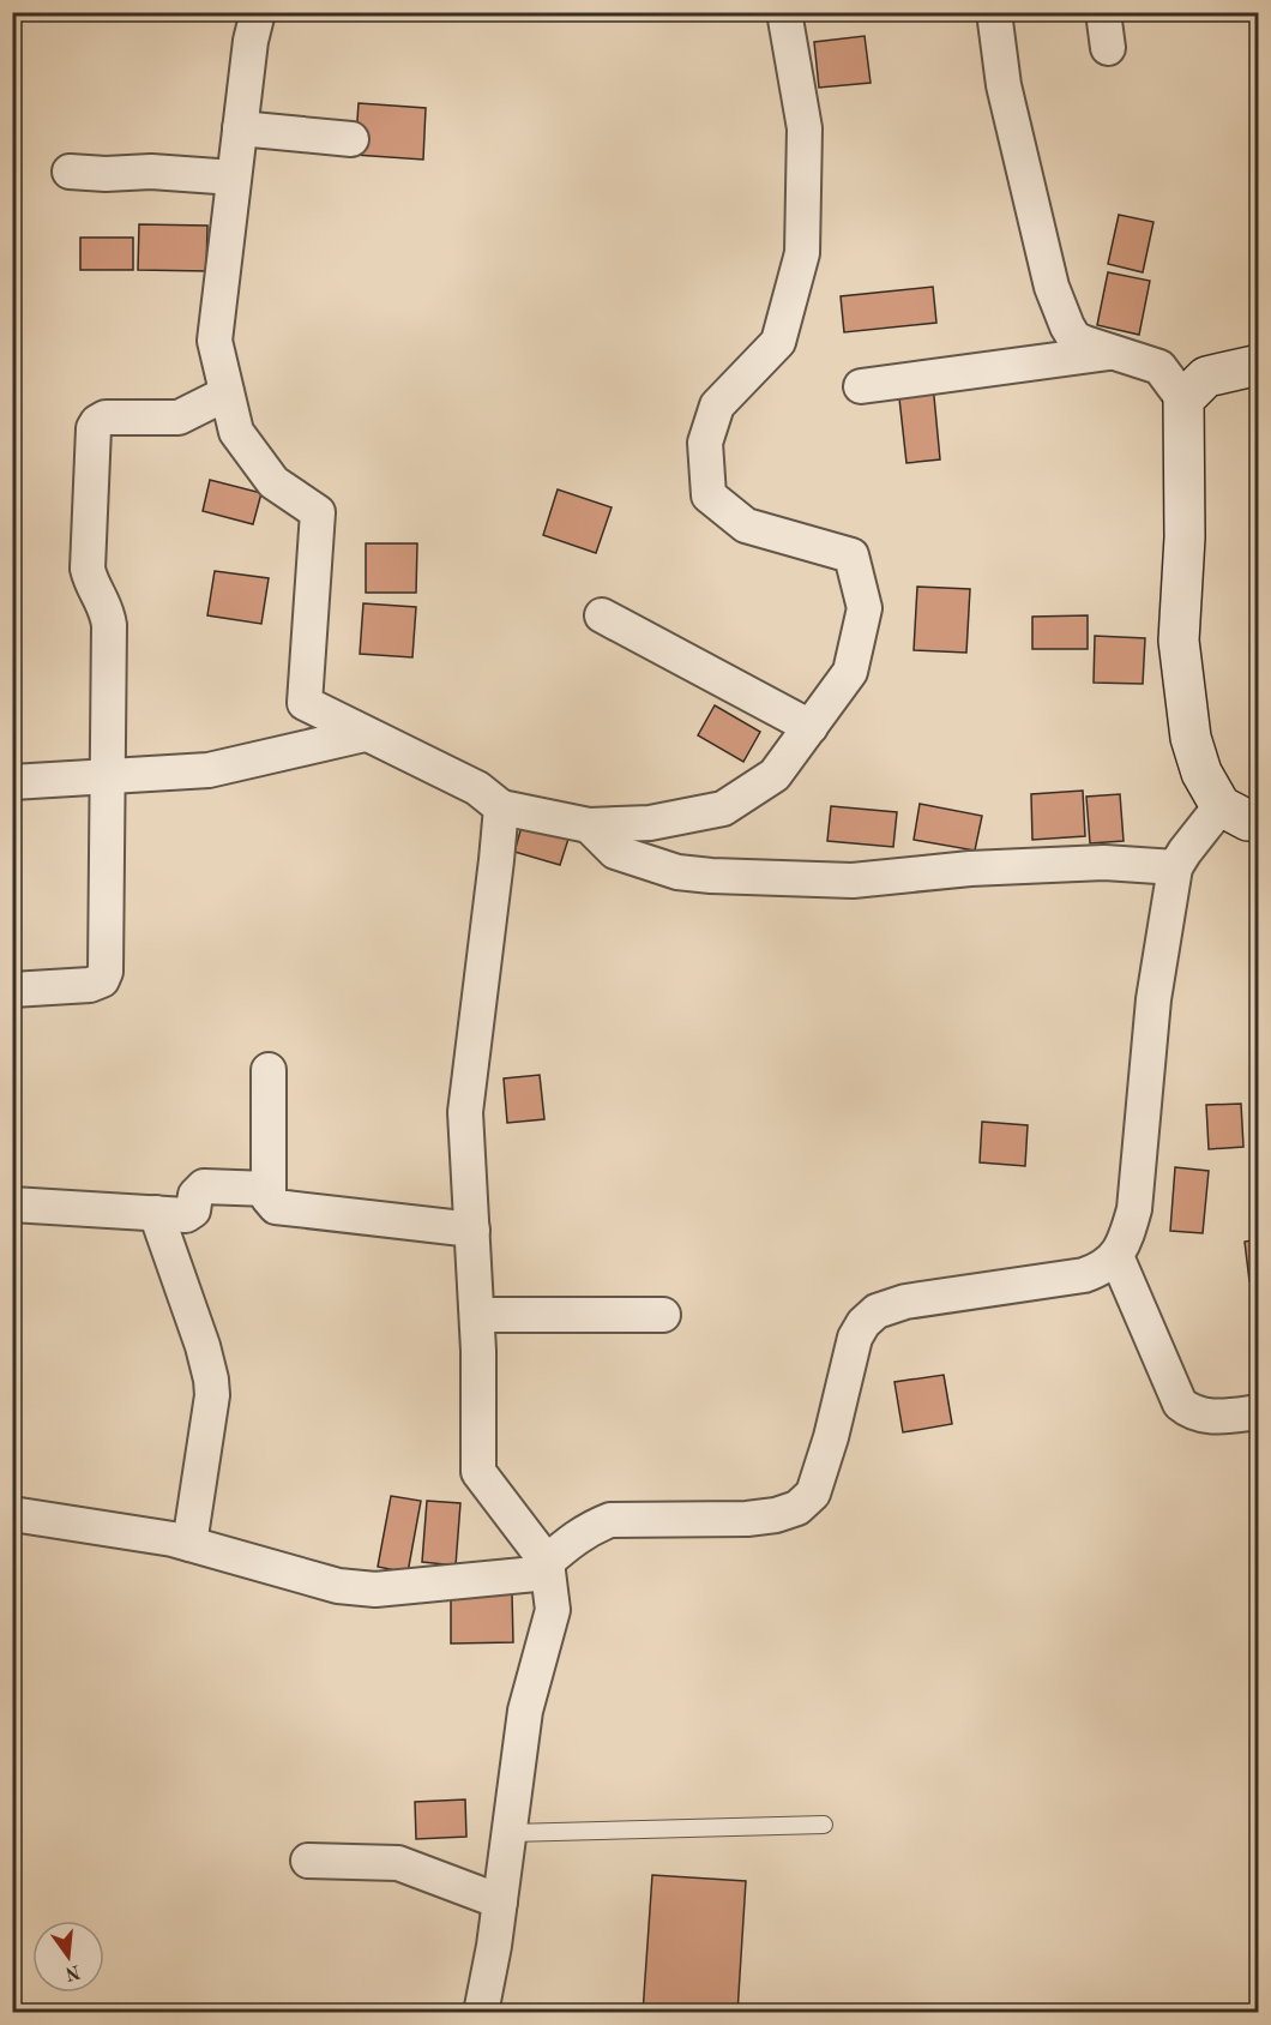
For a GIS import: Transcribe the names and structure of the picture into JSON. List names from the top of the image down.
{
  "north": "bottom"
}
